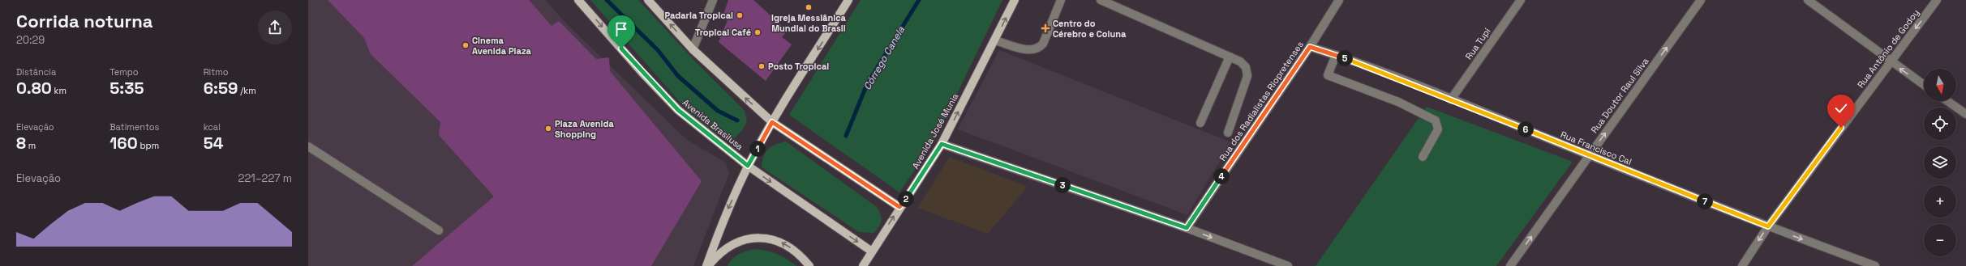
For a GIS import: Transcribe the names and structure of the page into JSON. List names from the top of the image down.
{
  "streets": {
    "main road": ["Avenida Brasilusa", "Avenida José Munia"],
    "street": [
      "Rua Tupi",
      "Rua Antônio de Godoy",
      "Rua Doutor Raul Silva",
      "Rua dos Radialistas Riopretenses",
      "Rua Francisco Cal"
    ]
  },
  "crossings": [
    ["Rua Tupi", "Rua Francisco Cal"],
    ["Rua Antônio de Godoy", "Rua Francisco Cal"],
    ["Rua Doutor Raul Silva", "Rua Francisco Cal"],
    ["Rua dos Radialistas Riopretenses", "Rua Francisco Cal"],
    ["Avenida Brasilusa", "Avenida José Munia"]
  ],
  "one_way": ["Rua Antônio de Godoy", "Rua Doutor Raul Silva", "Avenida José Munia"],
  "water": ["Córrego Canela"],
  "places": {
    "other": [
      "Igreja Messiânica Mundial do Brasil",
      "Padaria Tropical",
      "Tropical Café",
      "Cinema Avenida Plaza",
      "Posto Tropical",
      "Plaza Avenida Shopping"
    ],
    "health": ["Centro do Cérebro e Coluna"]
  },
  "north": "bottom",
  "page": {
    "heading": ["Corrida noturna", "20:29"],
    "pins": [
      "5",
      "6",
      "1",
      "4",
      "3",
      "2",
      "7"
    ],
    "stats": [
      ["Distância", "0.80 km"],
      ["Tempo", "5:35"],
      ["Ritmo", "6:59 /km"],
      ["Elevação", "8 m"],
      ["Batimentos", "160 bpm"],
      ["kcal", "54"]
    ],
    "map_buttons": ["+", "−"],
    "chart": ["Elevação", "221–227 m"]
  }
}
